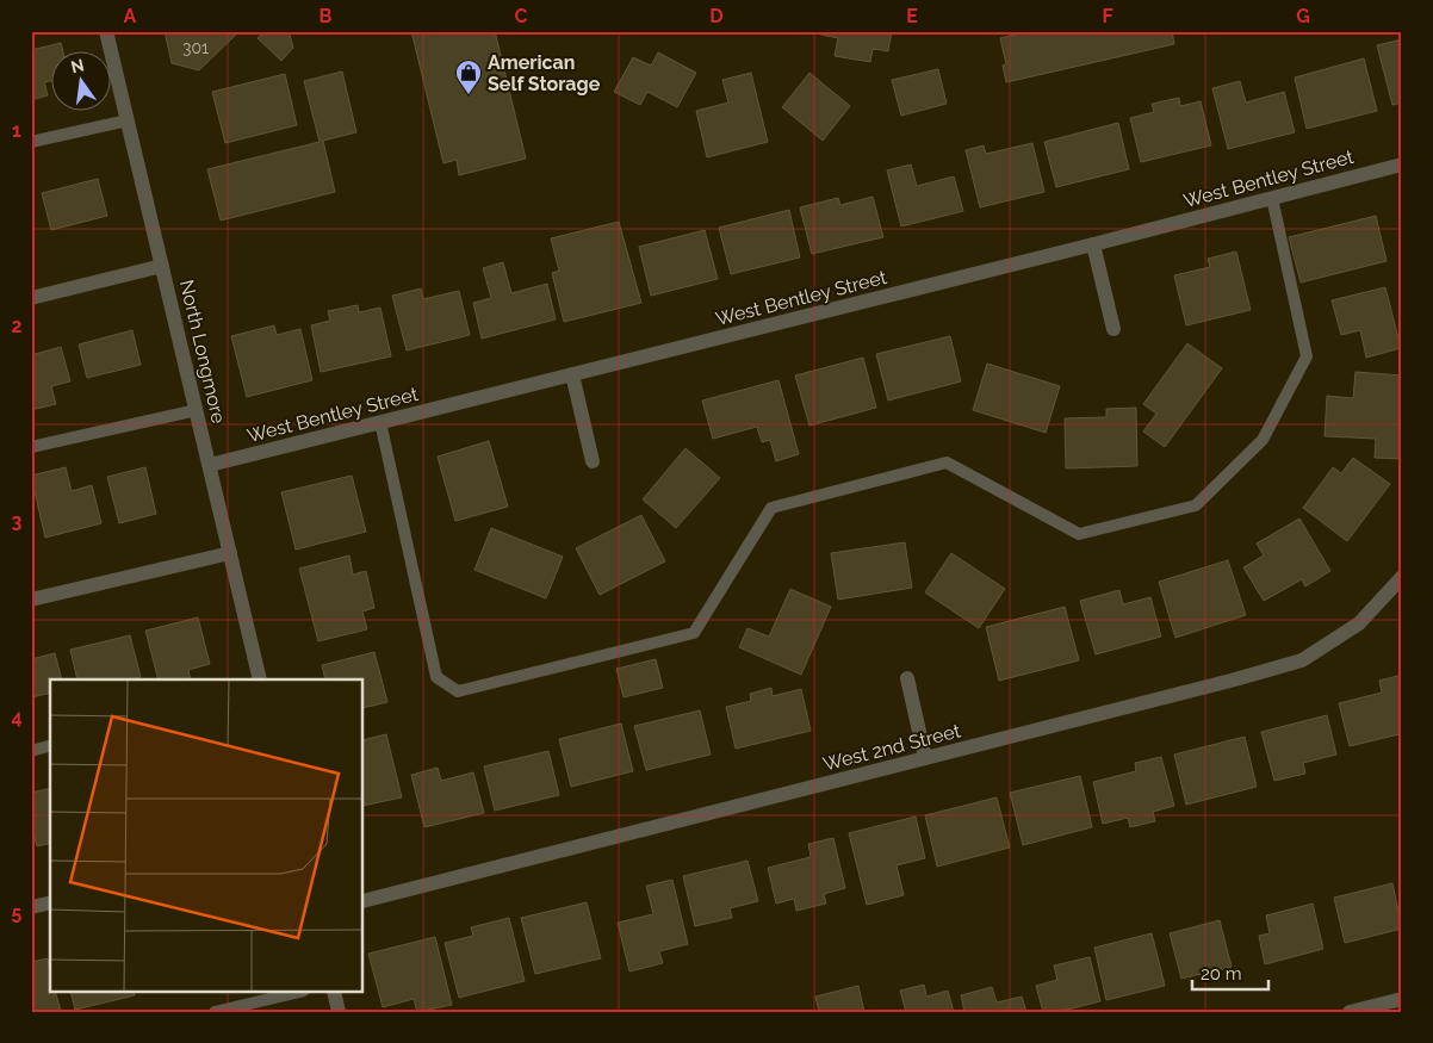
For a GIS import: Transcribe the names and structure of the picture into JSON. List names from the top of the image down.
{
  "streets": {
    "street": ["West Bentley Street", "North Longmore", "West 2nd Street"]
  },
  "crossings": [
    ["West Bentley Street", "North Longmore"]
  ],
  "places": {
    "shop": ["American Self Storage"]
  },
  "house_numbers": ["301"],
  "scale_bar": "20 m",
  "north": "top",
  "grid": {
    "columns": [
      "A",
      "B",
      "C",
      "D",
      "E",
      "F",
      "G"
    ],
    "rows": [
      "1",
      "2",
      "3",
      "4",
      "5"
    ]
  }
}
